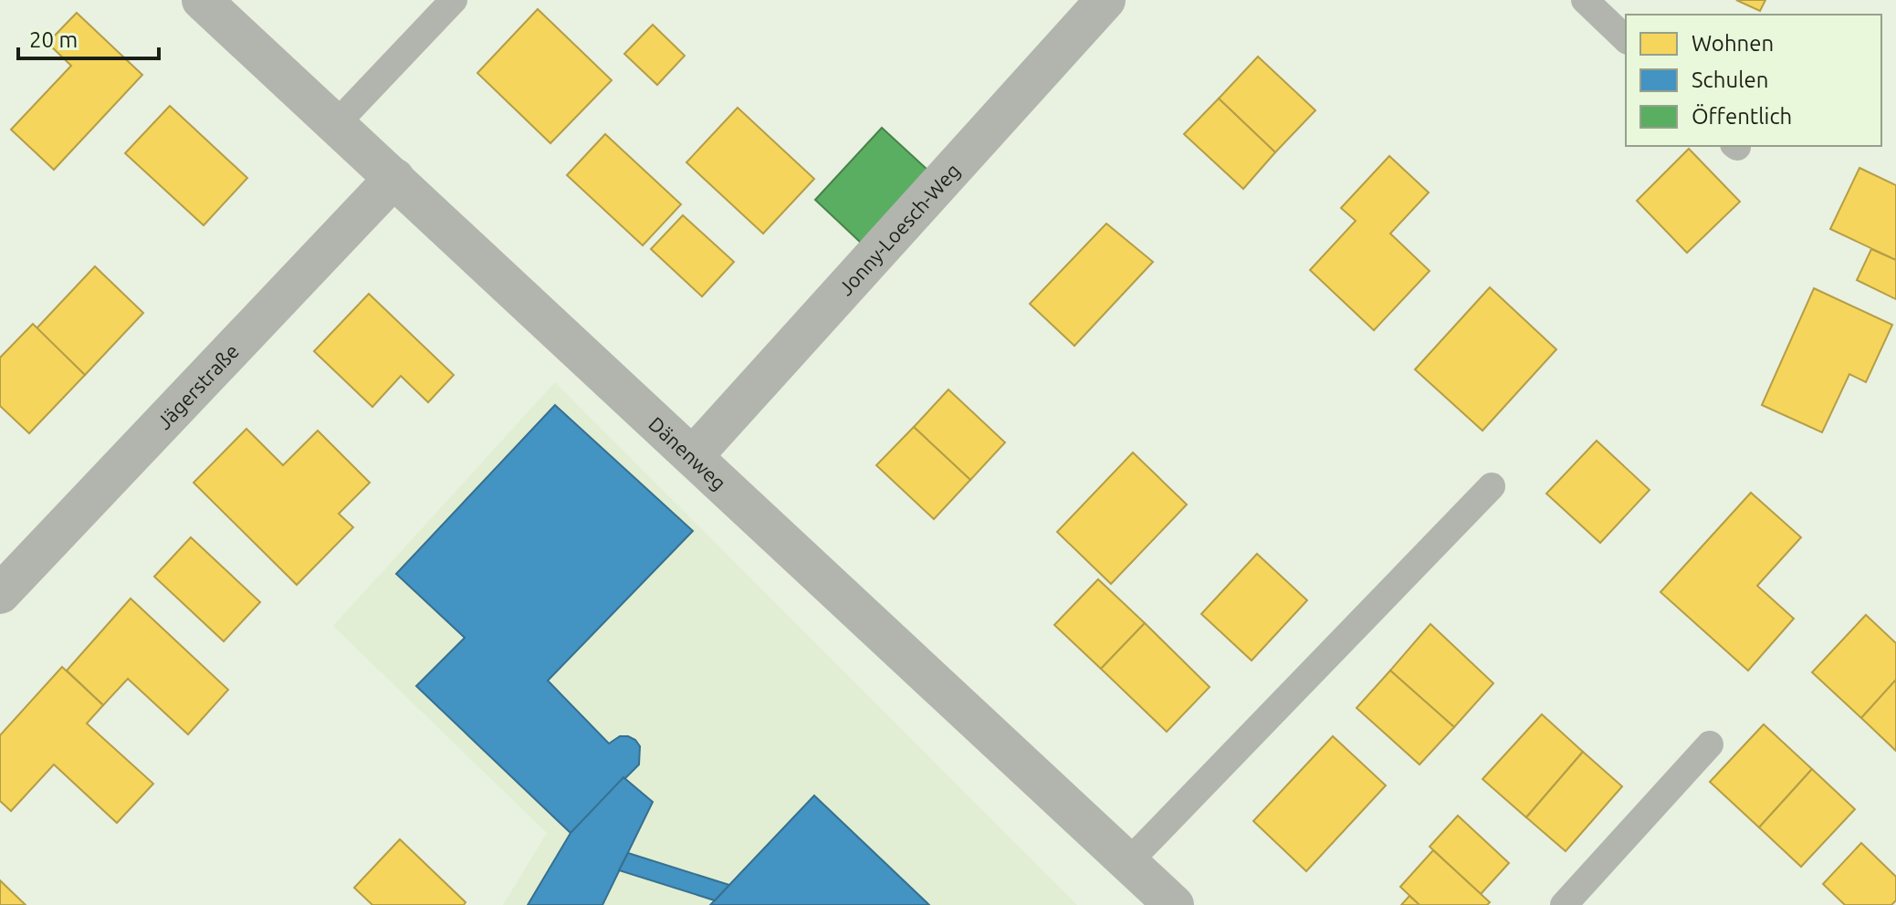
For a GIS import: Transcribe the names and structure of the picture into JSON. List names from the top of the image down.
{
  "streets": {
    "street": ["Jonny-Loesch-Weg", "Jägerstraße", "Dänenweg"]
  },
  "crossings": [
    ["Jonny-Loesch-Weg", "Dänenweg"],
    ["Jägerstraße", "Dänenweg"]
  ],
  "legend": ["Wohnen", "Schulen", "Öffentlich"],
  "scale_bar": "20 m"
}
